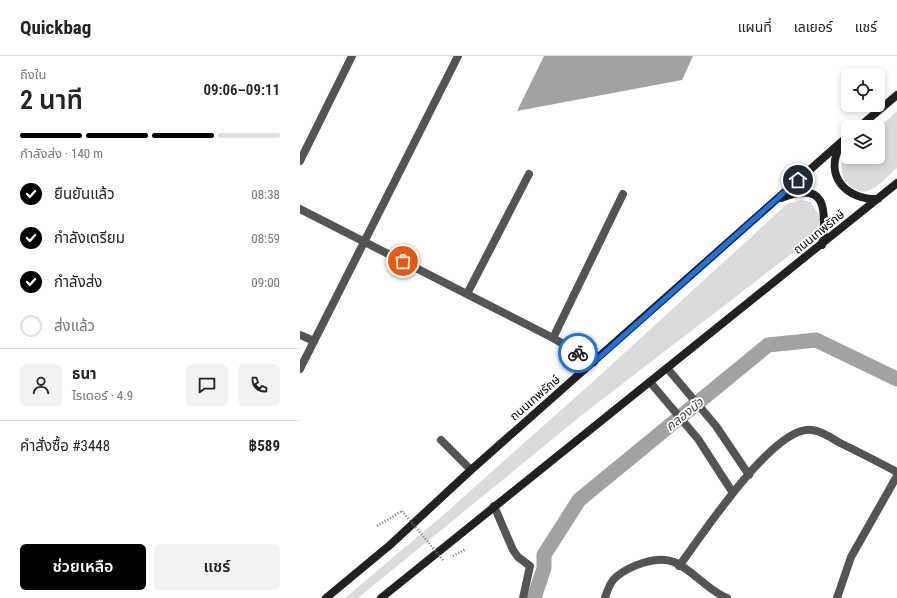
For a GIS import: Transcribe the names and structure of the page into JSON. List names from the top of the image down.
{
  "streets": {
    "main road": ["ถนนเทพรักษ์"]
  },
  "water": ["คลองบัว"],
  "page": {
    "header": "Quickbag",
    "nav": ["แผนที่", "เลเยอร์", "แชร์"],
    "heading": ["2 นาที", "ถึงใน", "09:06–09:11"],
    "panel": [
      "ธนา",
      "ไรเดอร์ · 4.9",
      "คำสั่งซื้อ #3448",
      "฿589"
    ],
    "bar": "กำลังส่ง · 140 m",
    "list": [
      ["ยืนยันแล้ว", "08:38"],
      ["กำลังเตรียม", "08:59"],
      ["กำลังส่ง", "09:00"],
      "ส่งแล้ว"
    ],
    "buttons": ["ช่วยเหลือ", "แชร์"]
  }
}
